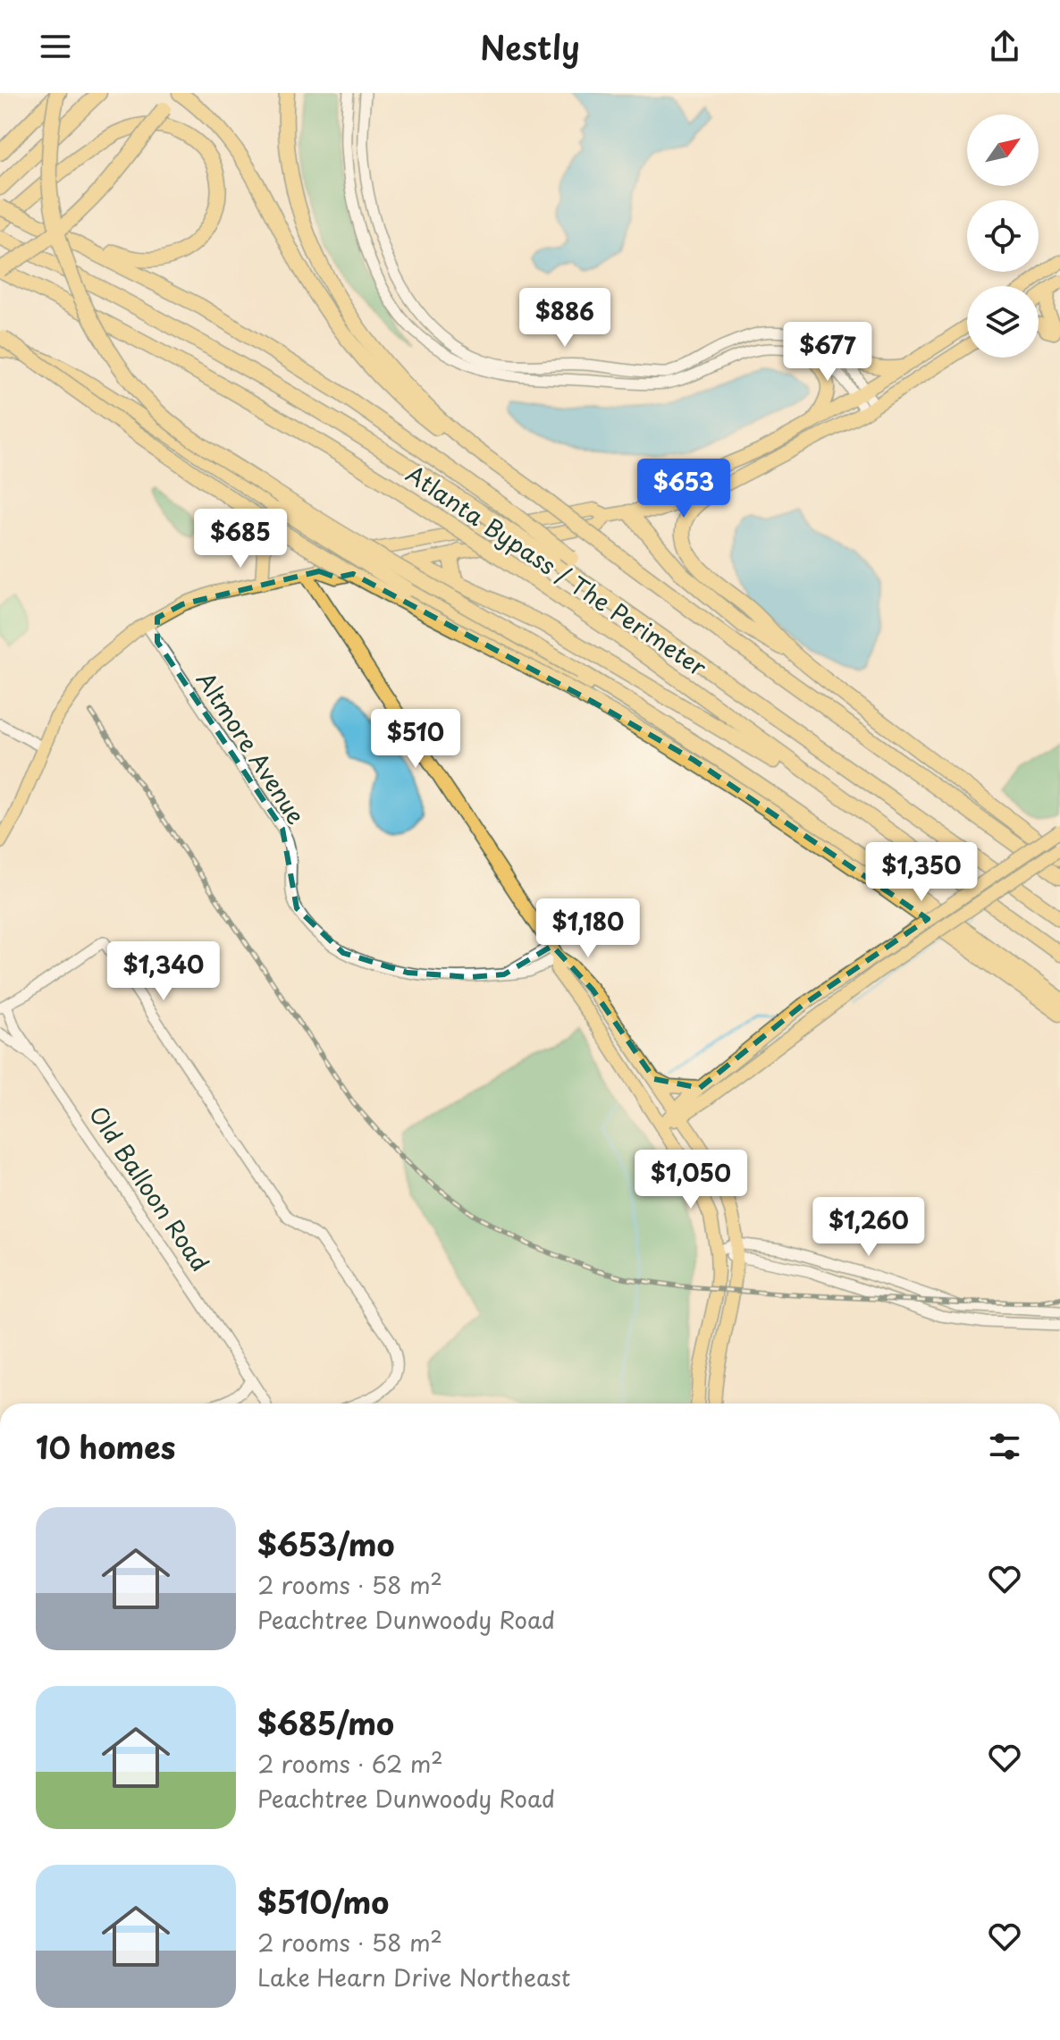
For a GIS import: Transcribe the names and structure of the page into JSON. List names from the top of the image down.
{
  "streets": {
    "highway": ["Atlanta Bypass / The Perimeter"],
    "street": ["Altmore Avenue", "Old Balloon Road"]
  },
  "north": "top right",
  "page": {
    "header": "Nestly",
    "price": [
      "$886",
      "$677",
      "$653",
      "$685",
      "$510",
      "$1,350",
      "$1,180",
      "$1,340",
      "$1,050",
      "$1,260"
    ],
    "heading": "10 homes",
    "list": [
      {
        "name": "$653/mo",
        "note": "2 rooms · 58 m² · Peachtree Dunwoody Road"
      },
      {
        "name": "$685/mo",
        "note": "2 rooms · 62 m² · Peachtree Dunwoody Road"
      },
      {
        "name": "$510/mo",
        "note": "2 rooms · 58 m² · Lake Hearn Drive Northeast"
      }
    ]
  }
}
